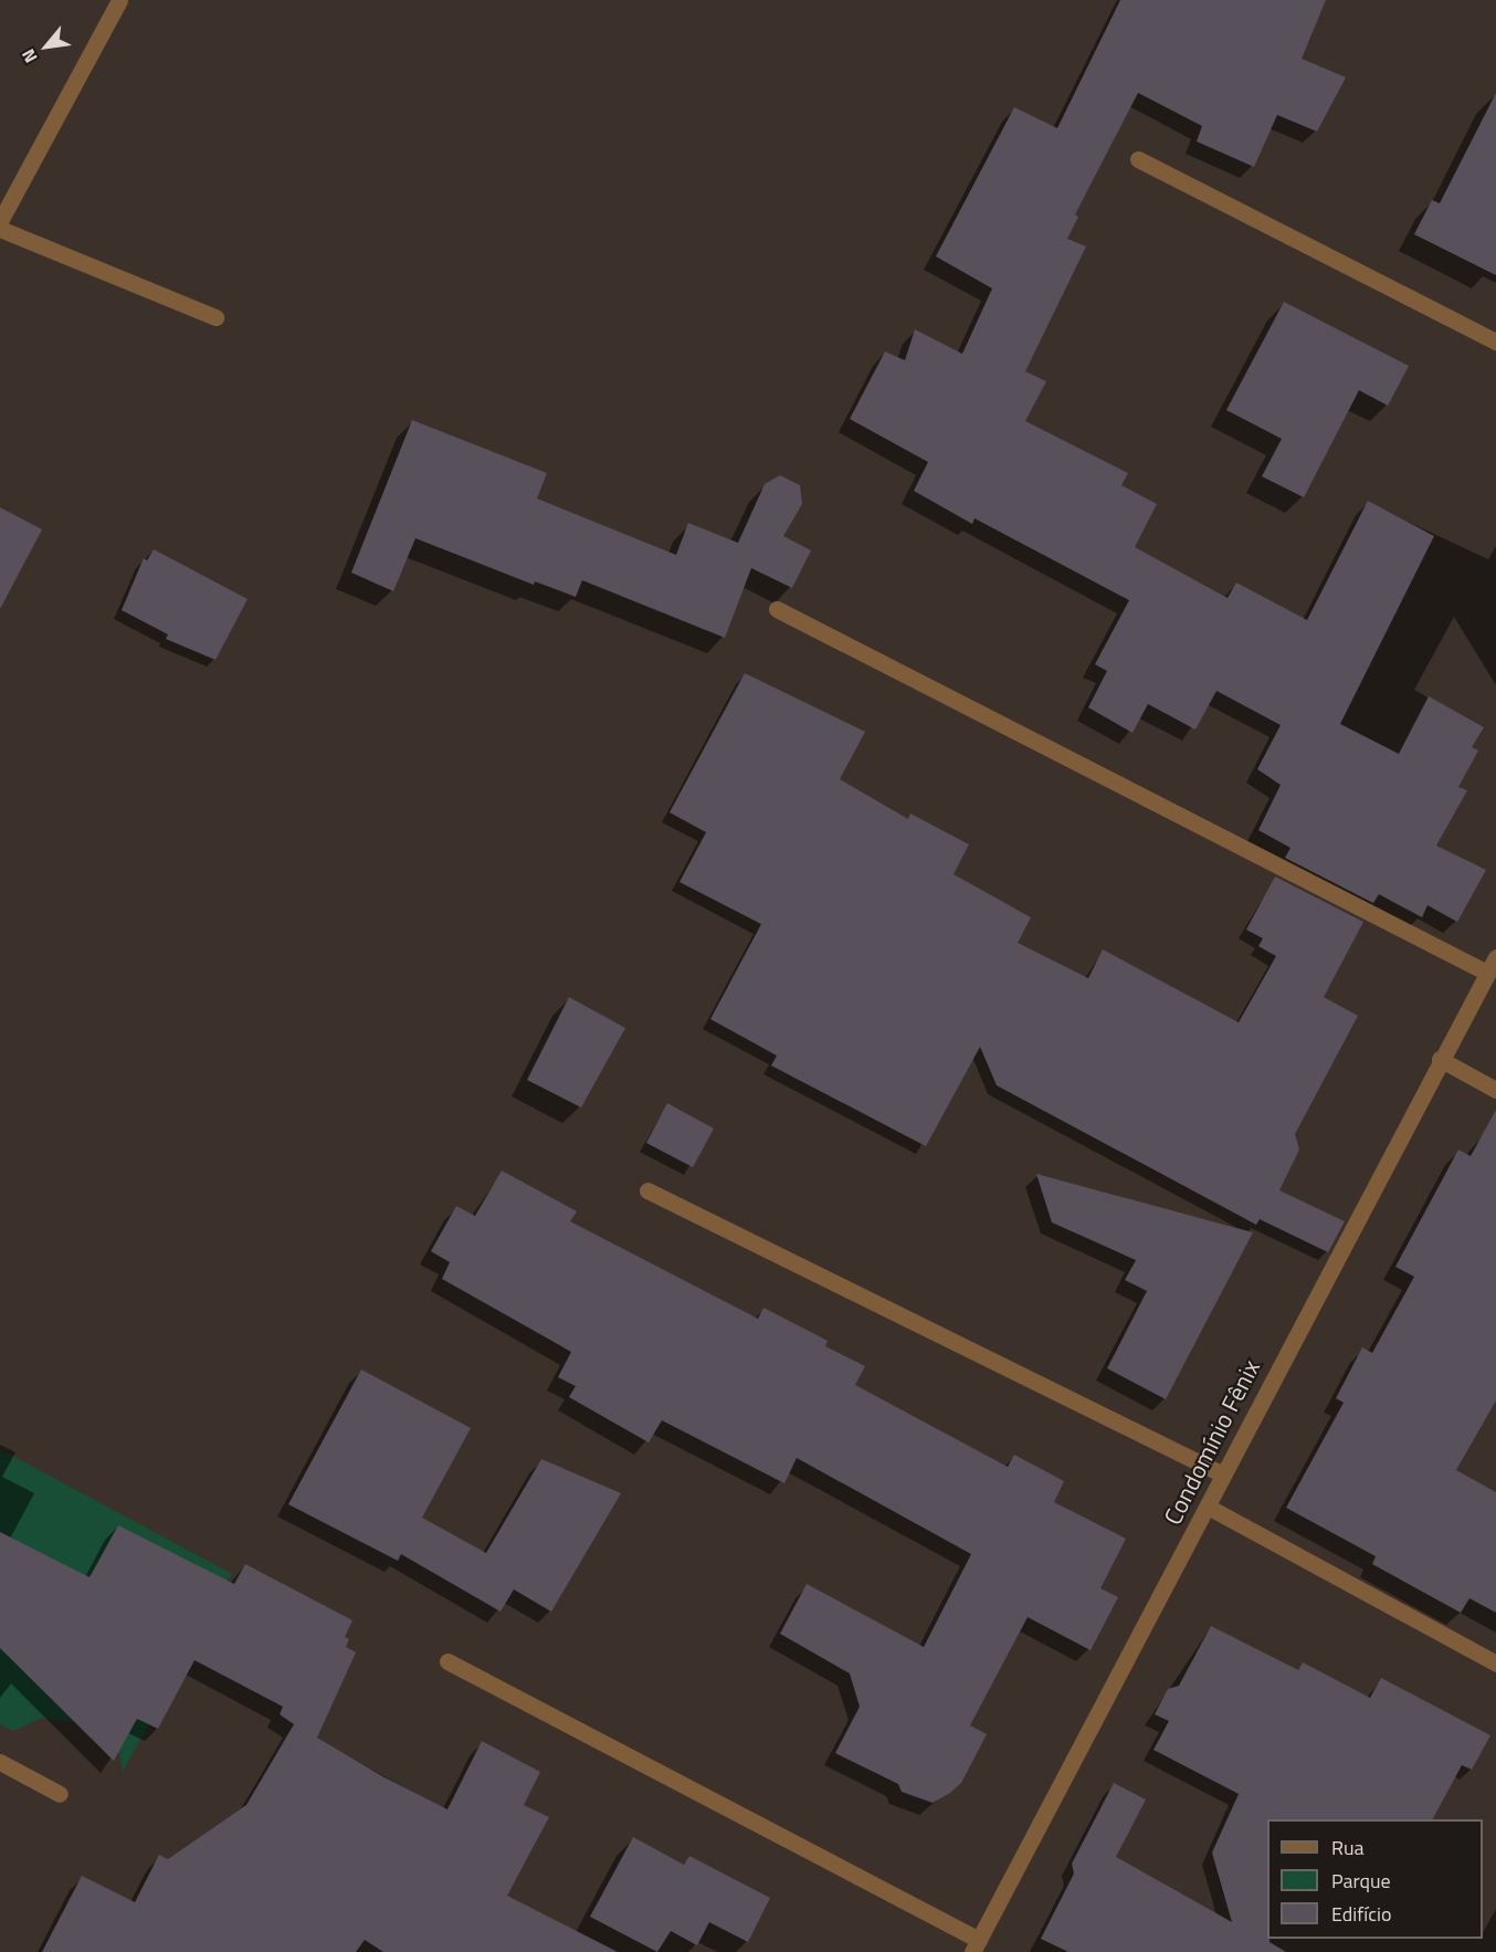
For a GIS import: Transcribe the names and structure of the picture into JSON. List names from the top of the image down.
{
  "streets": {
    "street": ["Condomínio Fênix"]
  },
  "legend": ["Rua", "Parque", "Edifício"],
  "north": "bottom left"
}
